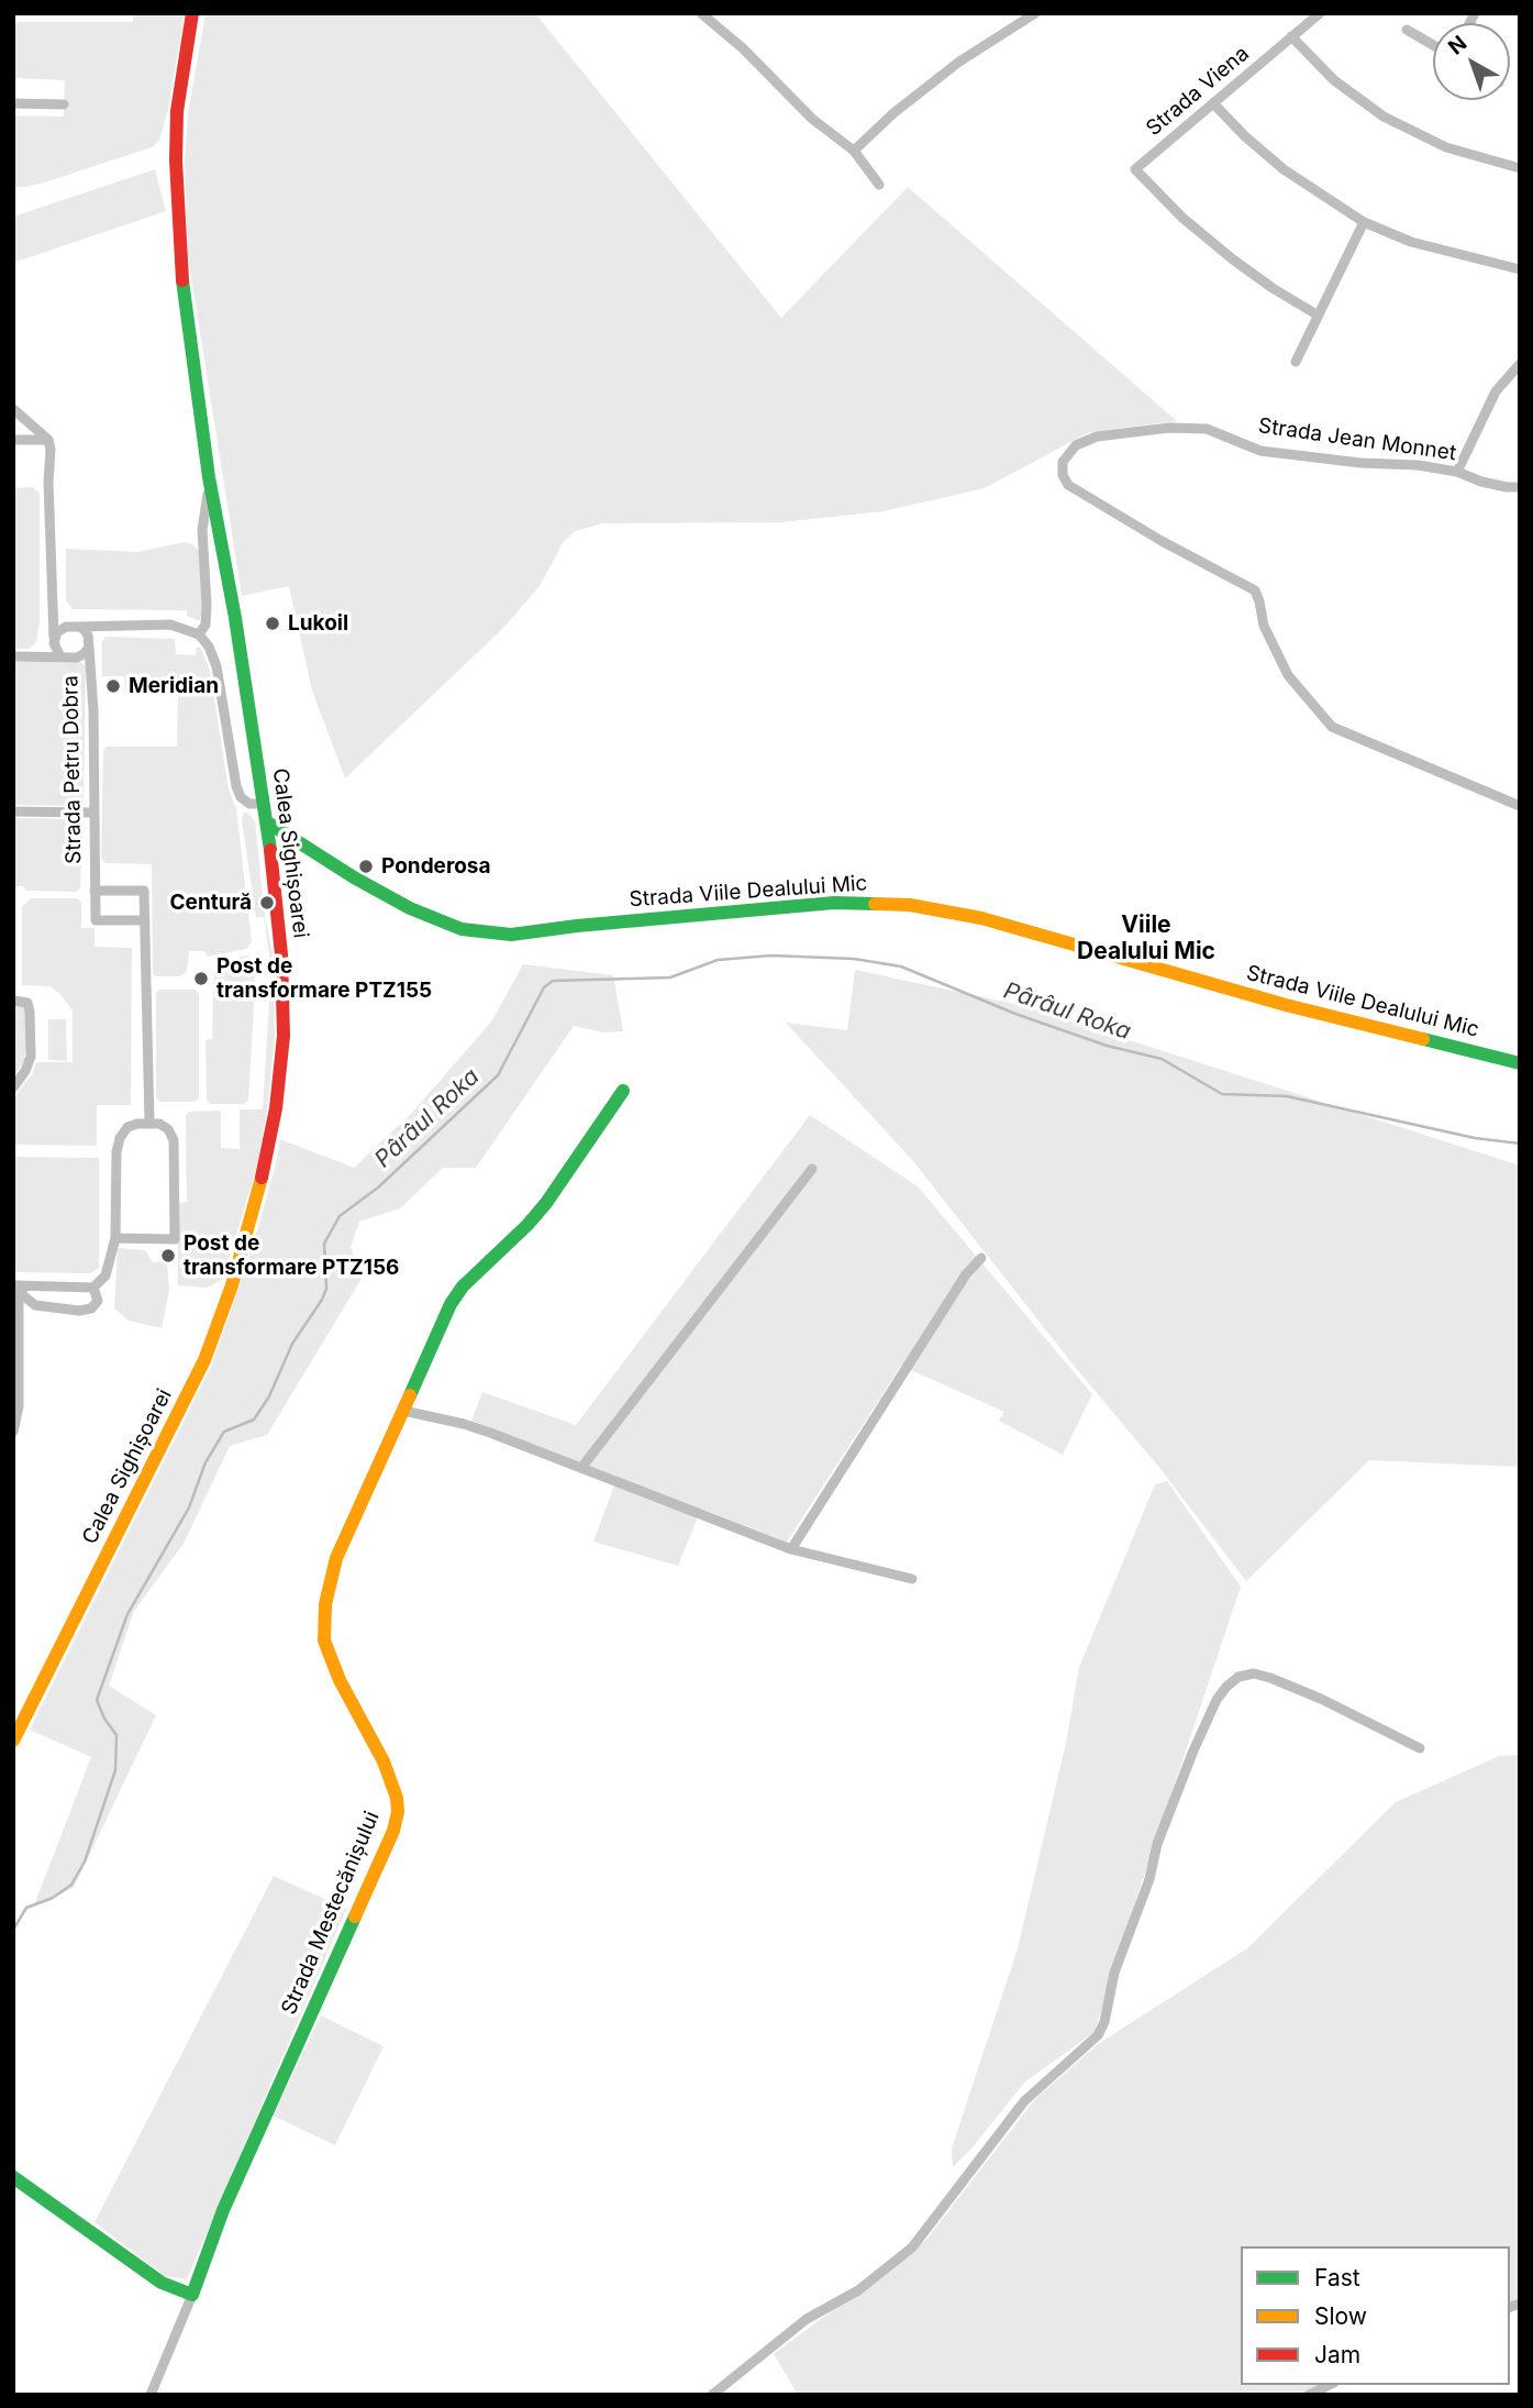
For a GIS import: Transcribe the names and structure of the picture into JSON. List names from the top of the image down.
{
  "streets": {
    "street": [
      "Strada Viena",
      "Strada Jean Monnet",
      "Strada Petru Dobra",
      "Calea Sighișoarei",
      "Strada Viile Dealului Mic",
      "Strada Mestecănișului"
    ]
  },
  "crossings": [
    ["Calea Sighișoarei", "Strada Viile Dealului Mic"]
  ],
  "districts": ["Viile Dealului Mic"],
  "water": ["Pârâul Roka"],
  "places": [
    "Lukoil",
    "Meridian",
    "Ponderosa",
    "Centură",
    "Post de transformare PTZ155",
    "Post de transformare PTZ156"
  ],
  "legend": ["Fast", "Slow", "Jam"],
  "north": "top left"
}
